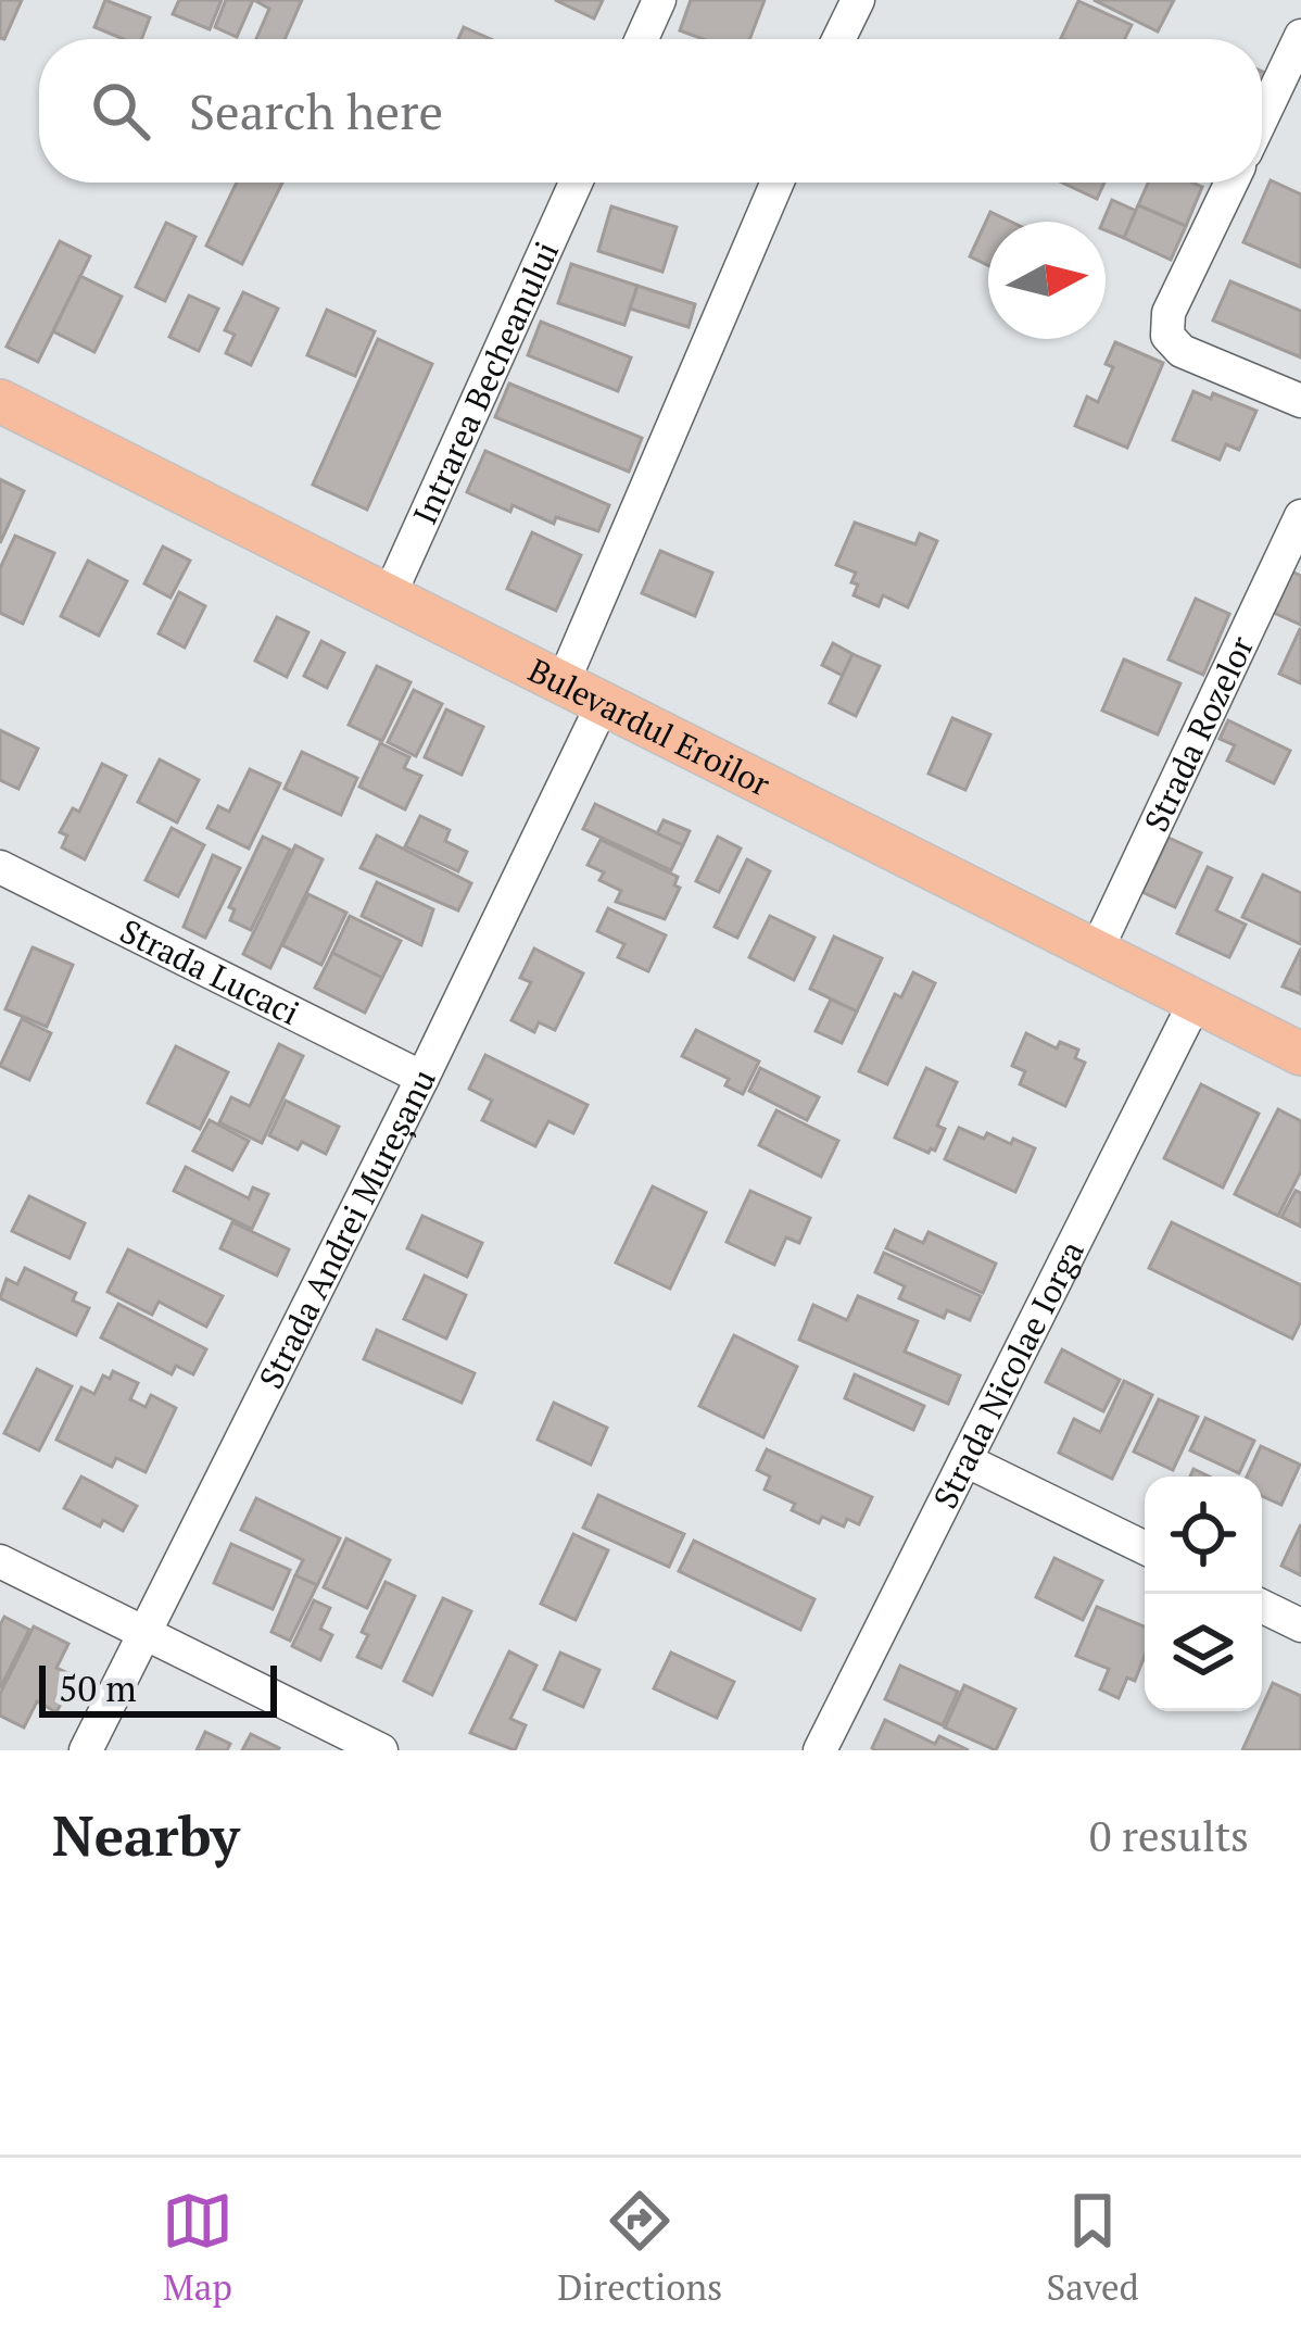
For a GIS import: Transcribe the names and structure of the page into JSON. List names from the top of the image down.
{
  "streets": {
    "main road": ["Bulevardul Eroilor"],
    "street": [
      "Intrarea Becheanului",
      "Strada Rozelor",
      "Strada Lucaci",
      "Strada Andrei Mureșanu",
      "Strada Nicolae Iorga"
    ]
  },
  "crossings": [
    ["Intrarea Becheanului", "Bulevardul Eroilor"],
    ["Bulevardul Eroilor", "Strada Rozelor"],
    ["Bulevardul Eroilor", "Strada Andrei Mureșanu"],
    ["Bulevardul Eroilor", "Strada Nicolae Iorga"],
    ["Strada Lucaci", "Strada Andrei Mureșanu"]
  ],
  "scale_bar": "50 m",
  "north": "right",
  "page": {
    "search": "Search here",
    "scale": "50 m",
    "heading": ["Nearby", "0 results"],
    "nav": ["Map", "Directions", "Saved"]
  }
}
